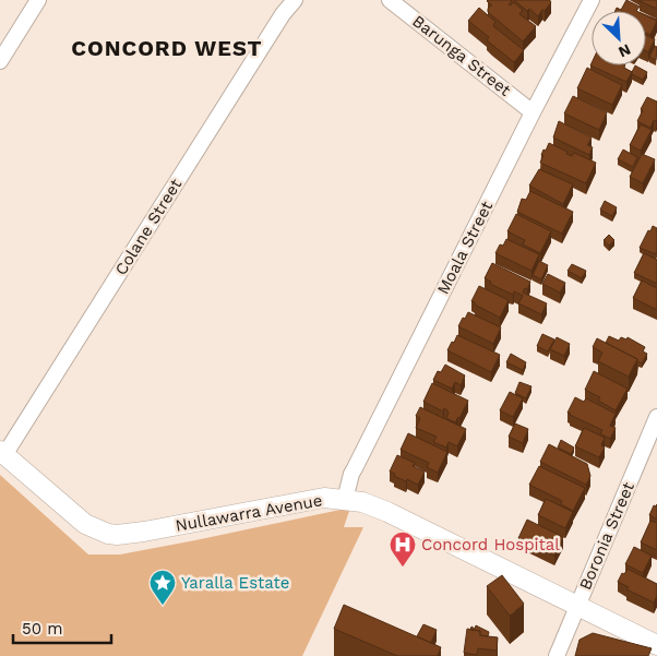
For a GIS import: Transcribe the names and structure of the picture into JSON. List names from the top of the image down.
{
  "streets": {
    "main road": ["Nullawarra Avenue"],
    "street": [
      "Barunga Street",
      "Colane Street",
      "Moala Street",
      "Boronia Street"
    ]
  },
  "crossings": [
    ["Barunga Street", "Moala Street"],
    ["Colane Street", "Nullawarra Avenue"],
    ["Moala Street", "Nullawarra Avenue"],
    ["Nullawarra Avenue", "Boronia Street"]
  ],
  "districts": ["CONCORD WEST"],
  "places": {
    "hospital": ["Concord Hospital"],
    "place": ["Yaralla Estate"]
  },
  "scale_bar": "50 m",
  "north": "bottom right"
}
